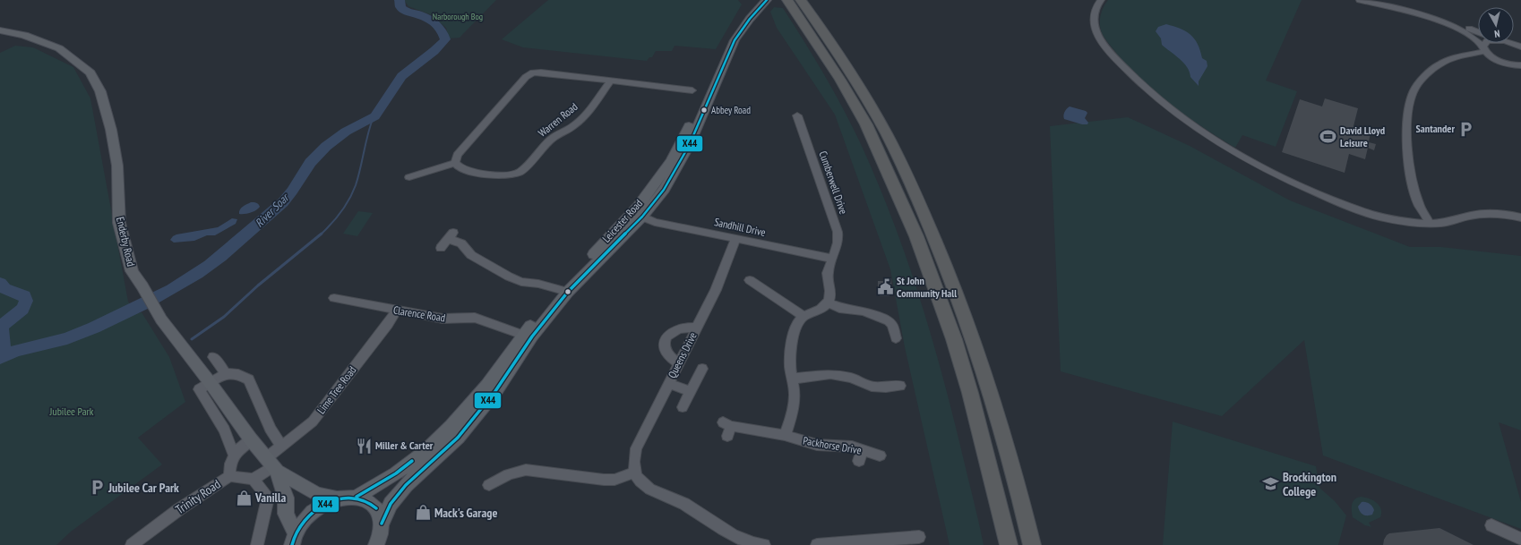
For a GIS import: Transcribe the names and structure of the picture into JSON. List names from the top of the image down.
{
  "streets": {
    "main road": ["Leicester Road", "Enderby Road"],
    "street": [
      "Warren Road",
      "Cumberwell Drive",
      "Sandhill Drive",
      "Clarence Road",
      "Queens Drive",
      "Lime Tree Road",
      "Packhorse Drive",
      "Trinity Road"
    ]
  },
  "crossings": [
    ["Cumberwell Drive", "Sandhill Drive"],
    ["Leicester Road", "Sandhill Drive"],
    ["Leicester Road", "Clarence Road"],
    ["Sandhill Drive", "Queens Drive"],
    ["Enderby Road", "Lime Tree Road"],
    ["Clarence Road", "Lime Tree Road"]
  ],
  "water": ["River Soar"],
  "parks": ["Narborough Bog", "Jubilee Park"],
  "places": {
    "other": ["Abbey Road"],
    "parking": ["Santander", "Jubilee Car Park"],
    "sports": ["David Lloyd Leisure"],
    "public building": ["St John Community Hall"],
    "restaurant": ["Miller & Carter"],
    "school or university": ["Brockington College"],
    "shop": ["Vanilla", "Mack's Garage"]
  },
  "lines": ["transit line X44"],
  "north": "bottom"
}
